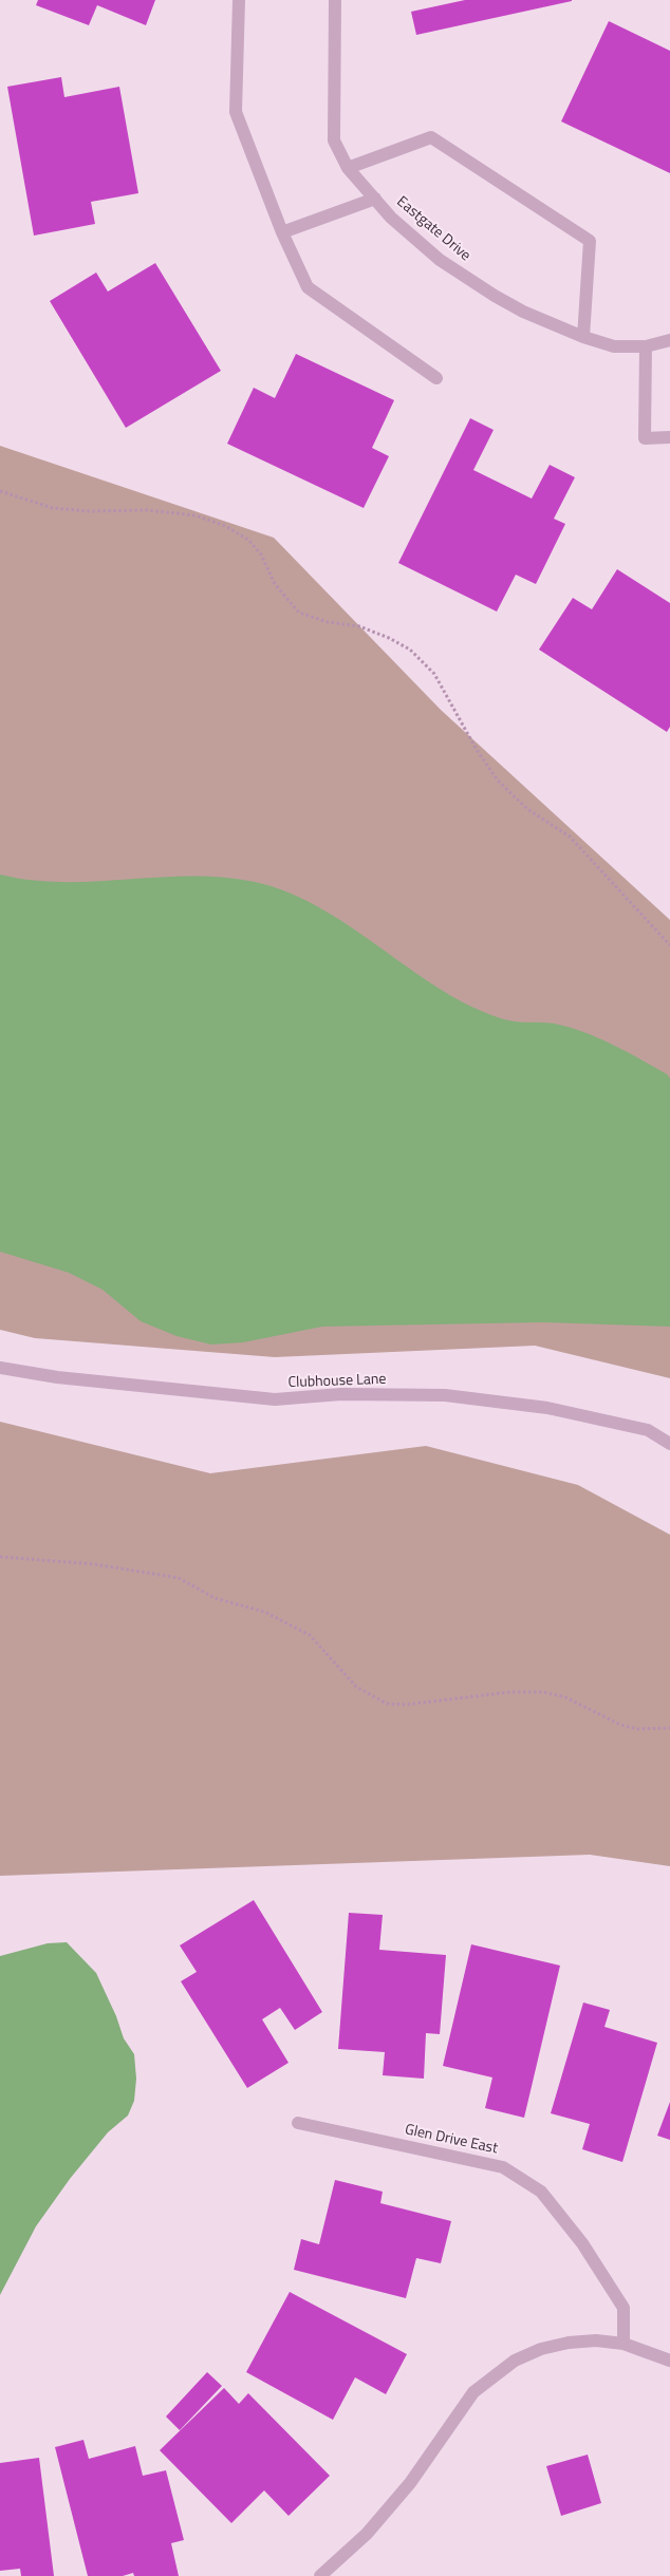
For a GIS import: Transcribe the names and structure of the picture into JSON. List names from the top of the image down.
{
  "streets": {
    "street": ["Eastgate Drive", "Clubhouse Lane", "Glen Drive East"]
  }
}
